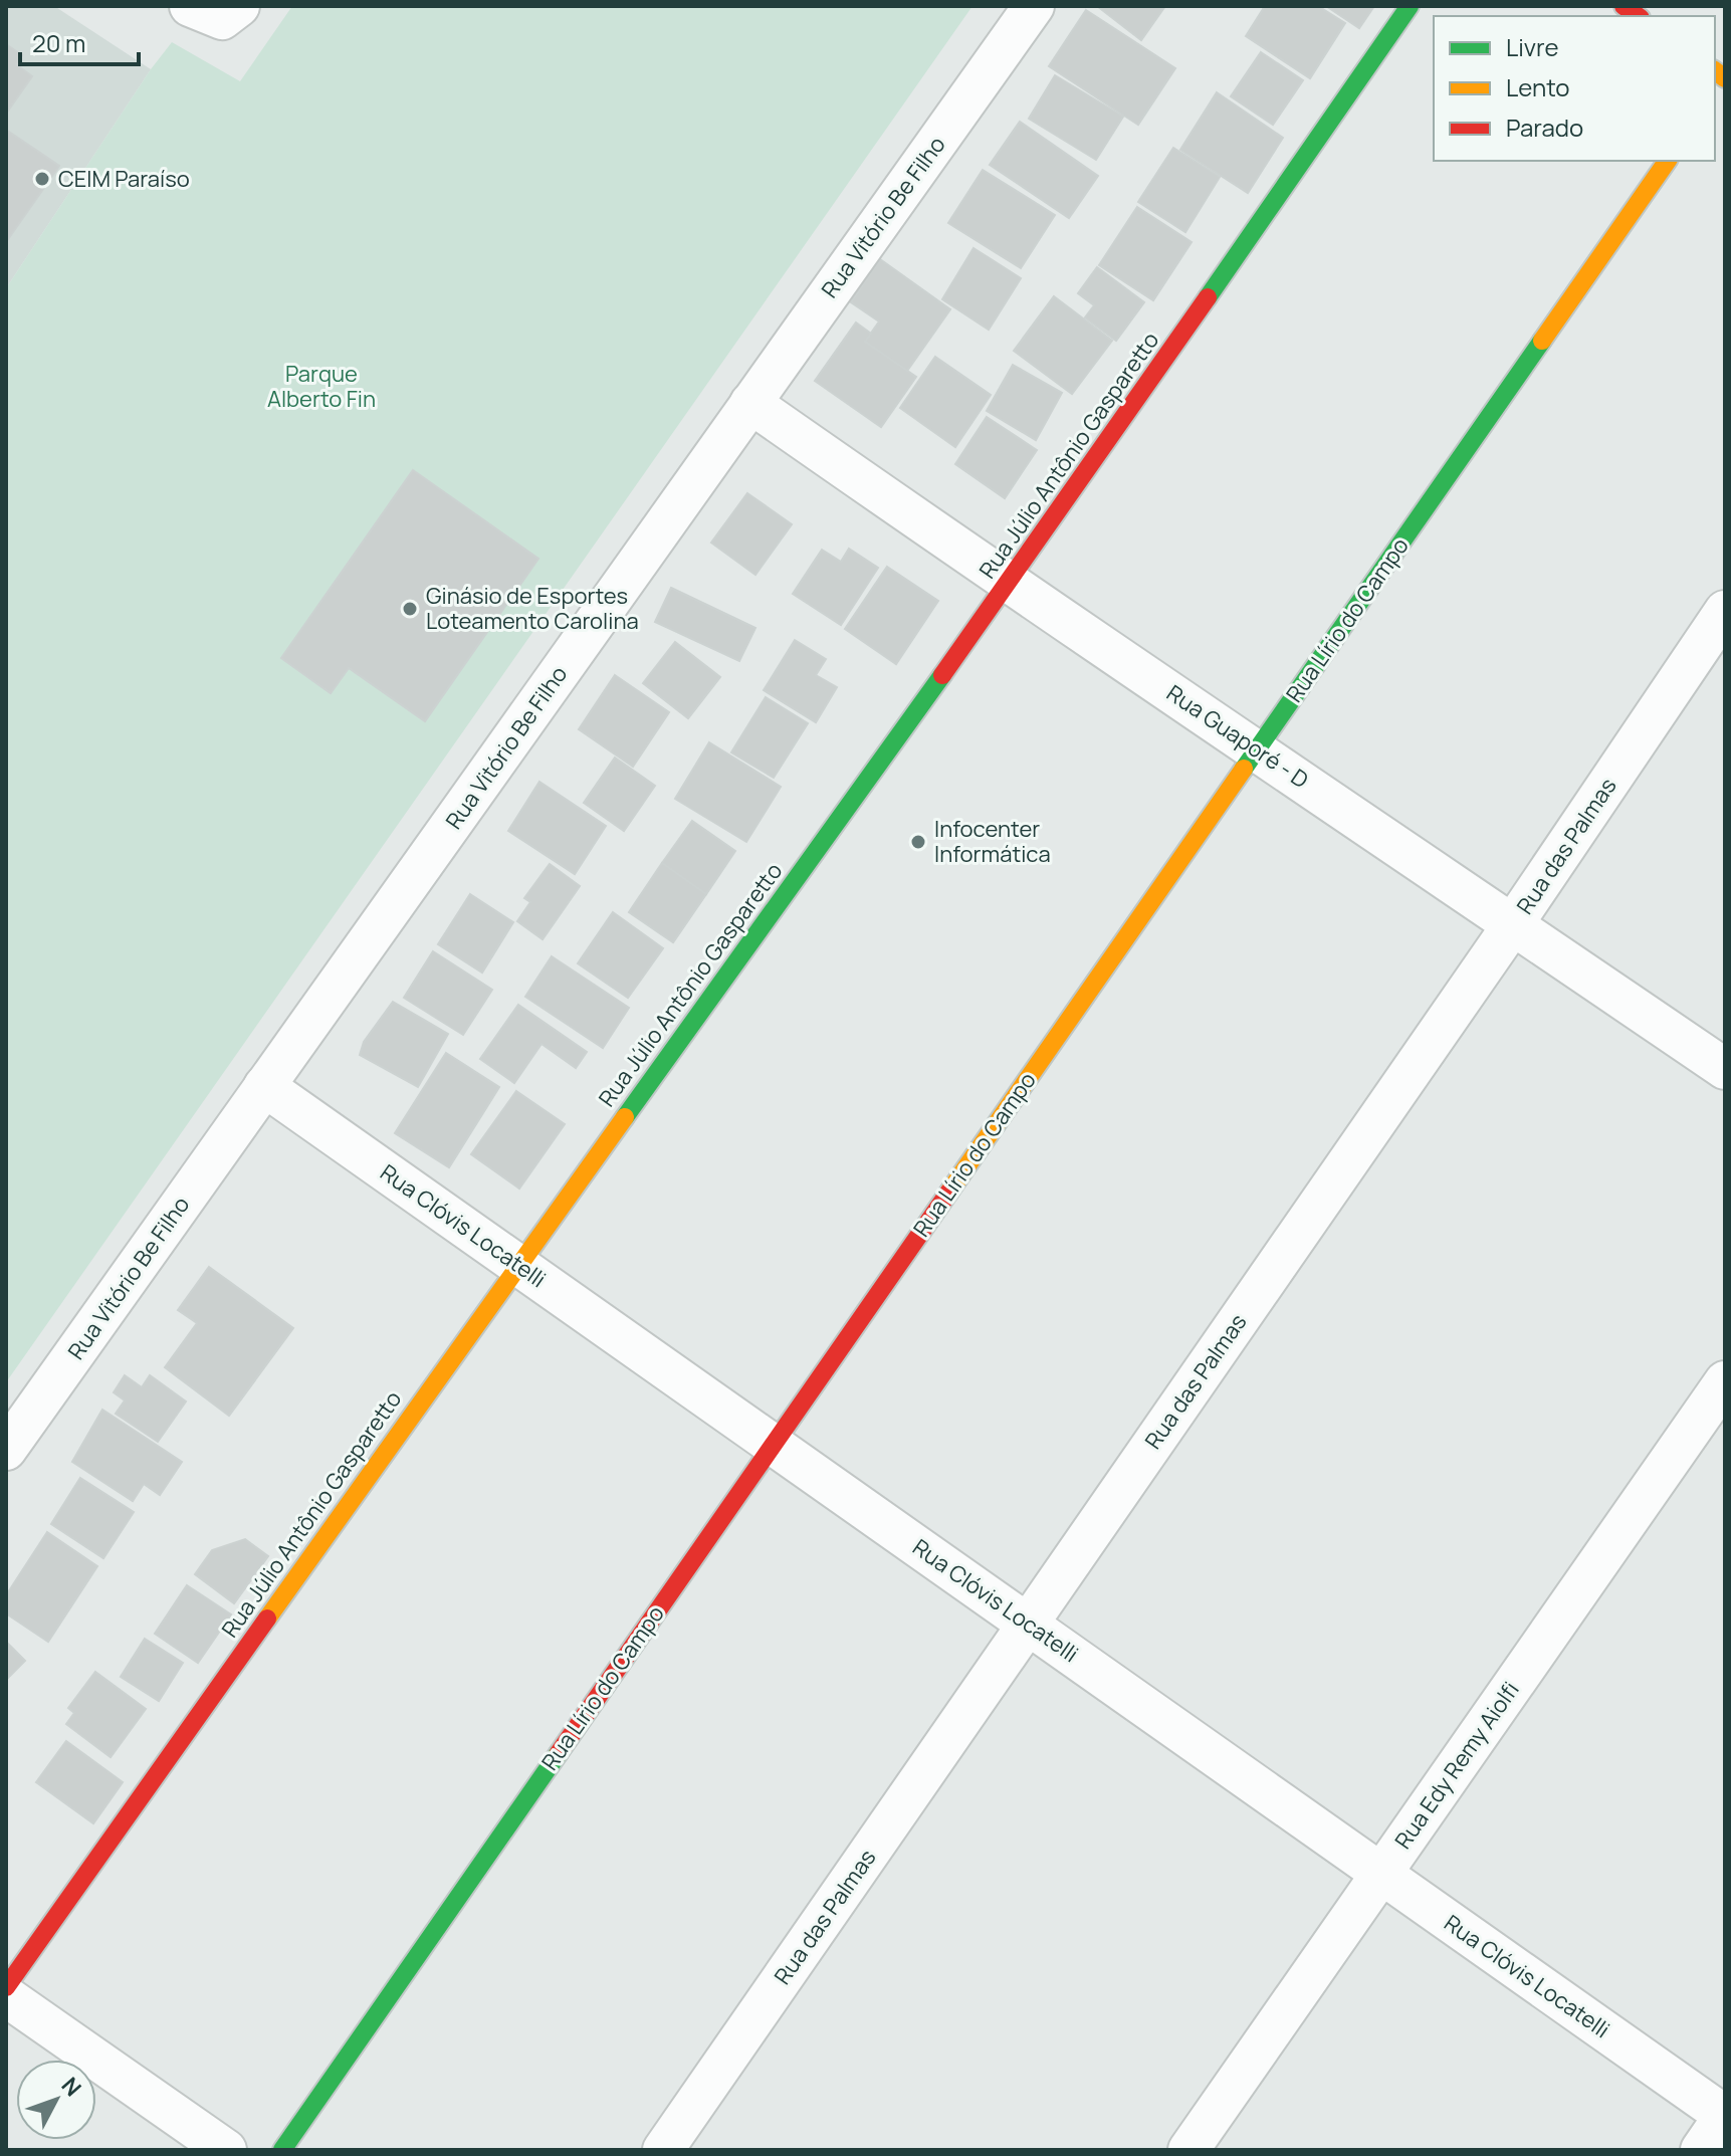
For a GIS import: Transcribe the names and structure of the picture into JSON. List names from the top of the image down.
{
  "streets": {
    "street": [
      "Rua Vitório Be Filho",
      "Rua Júlio Antônio Gasparetto",
      "Rua Lírio do Campo",
      "Rua Guaporé - D",
      "Rua das Palmas",
      "Rua Clóvis Locatelli",
      "Rua Edy Remy Aiolfi"
    ]
  },
  "crossings": [
    ["Rua Vitório Be Filho", "Rua Guaporé - D"],
    ["Rua Vitório Be Filho", "Rua Clóvis Locatelli"],
    ["Rua Júlio Antônio Gasparetto", "Rua Guaporé - D"],
    ["Rua Júlio Antônio Gasparetto", "Rua Clóvis Locatelli"],
    ["Rua Lírio do Campo", "Rua Guaporé - D"],
    ["Rua Lírio do Campo", "Rua Clóvis Locatelli"],
    ["Rua Guaporé - D", "Rua das Palmas"],
    ["Rua das Palmas", "Rua Clóvis Locatelli"],
    ["Rua Clóvis Locatelli", "Rua Edy Remy Aiolfi"]
  ],
  "parks": ["Parque Alberto Fin"],
  "places": ["CEIM Paraíso", "Ginásio de Esportes Loteamento Carolina", "Infocenter Informática"],
  "legend": ["Livre", "Lento", "Parado"],
  "scale_bar": "20 m",
  "north": "top right"
}
